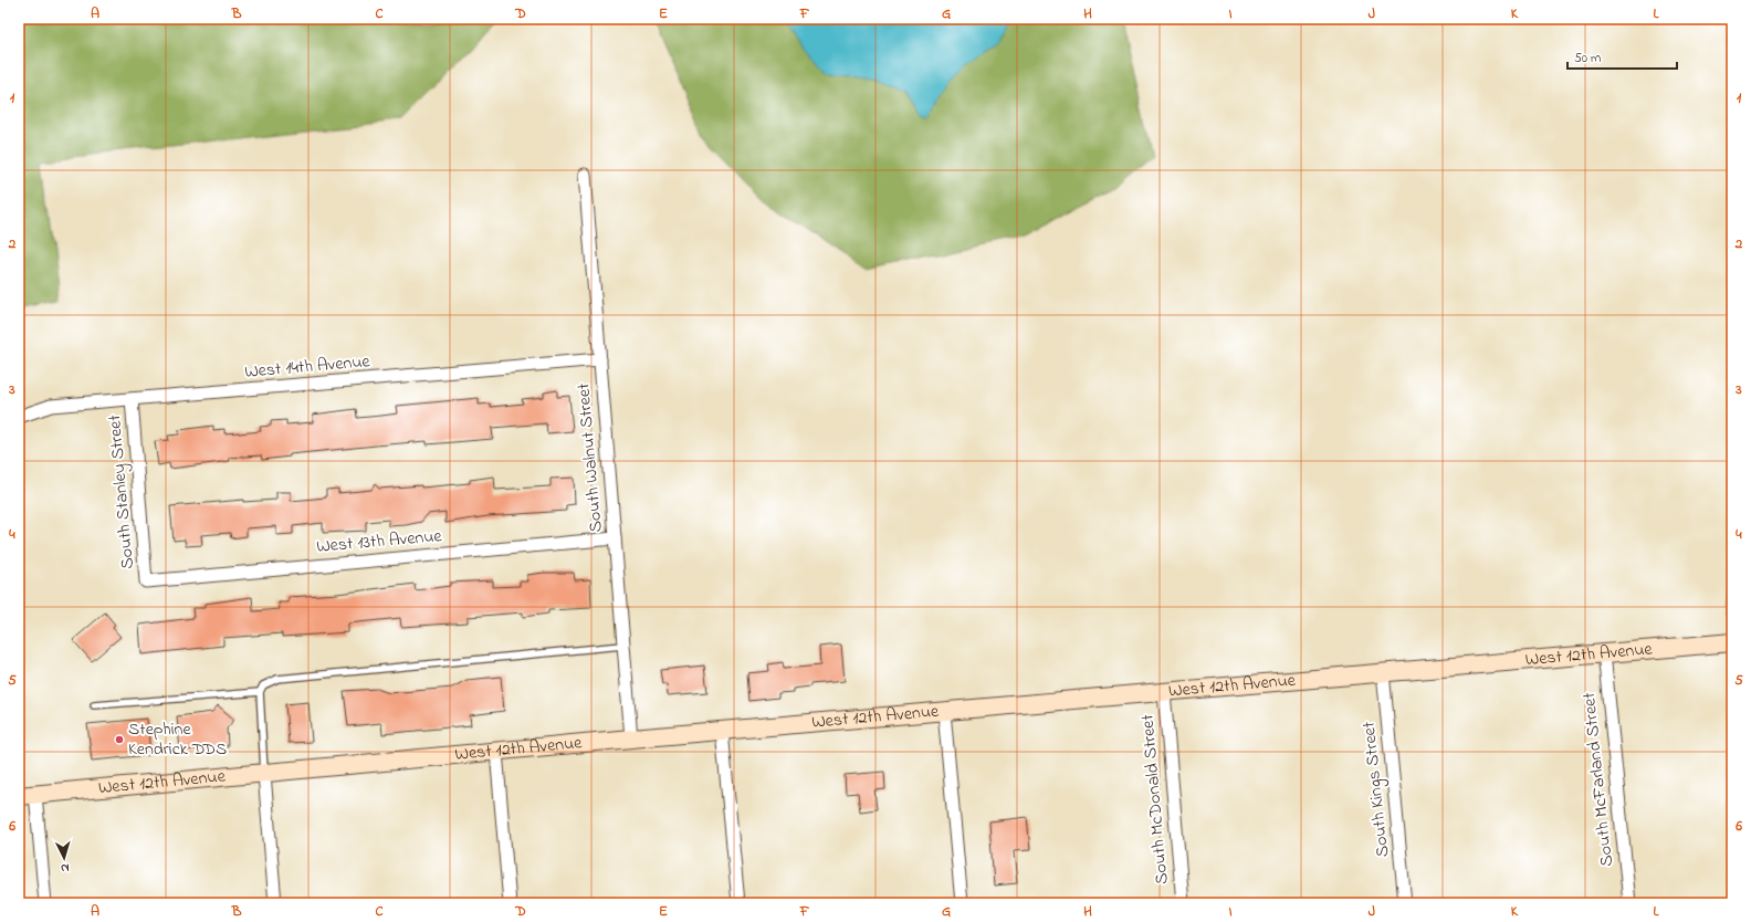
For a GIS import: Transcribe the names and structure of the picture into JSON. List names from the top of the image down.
{
  "streets": {
    "main road": ["West 12th Avenue"],
    "street": [
      "West 14th Avenue",
      "South Walnut Street",
      "South Stanley Street",
      "West 13th Avenue",
      "South McFarland Street",
      "South Kings Street",
      "South McDonald Street"
    ]
  },
  "crossings": [
    ["West 14th Avenue", "South Walnut Street"],
    ["West 14th Avenue", "South Stanley Street"],
    ["South Walnut Street", "West 13th Avenue"],
    ["South Walnut Street", "West 12th Avenue"],
    ["South Stanley Street", "West 13th Avenue"],
    ["West 12th Avenue", "South McFarland Street"],
    ["West 12th Avenue", "South Kings Street"],
    ["West 12th Avenue", "South McDonald Street"]
  ],
  "places": ["Stephine Kendrick DDS"],
  "scale_bar": "50 m",
  "north": "bottom",
  "grid": {
    "columns": [
      "A",
      "B",
      "C",
      "D",
      "E",
      "F",
      "G",
      "H",
      "I",
      "J",
      "K",
      "L"
    ],
    "rows": [
      "1",
      "2",
      "3",
      "4",
      "5",
      "6"
    ]
  }
}
